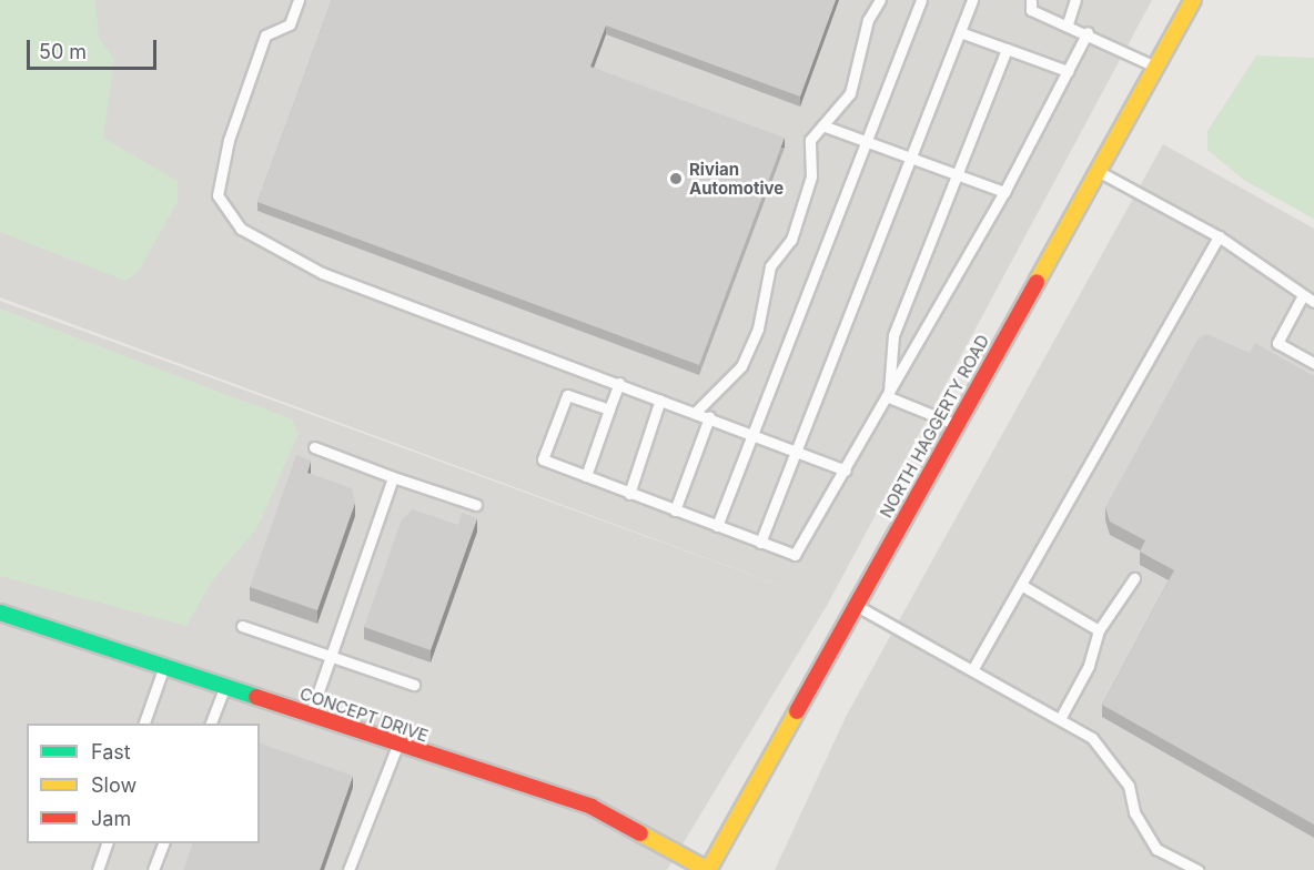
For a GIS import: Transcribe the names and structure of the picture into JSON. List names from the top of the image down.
{
  "streets": {
    "street": ["NORTH HAGGERTY ROAD", "CONCEPT DRIVE"]
  },
  "crossings": [
    ["NORTH HAGGERTY ROAD", "CONCEPT DRIVE"]
  ],
  "places": ["Rivian Automotive"],
  "legend": ["Fast", "Slow", "Jam"],
  "scale_bar": "50 m"
}
